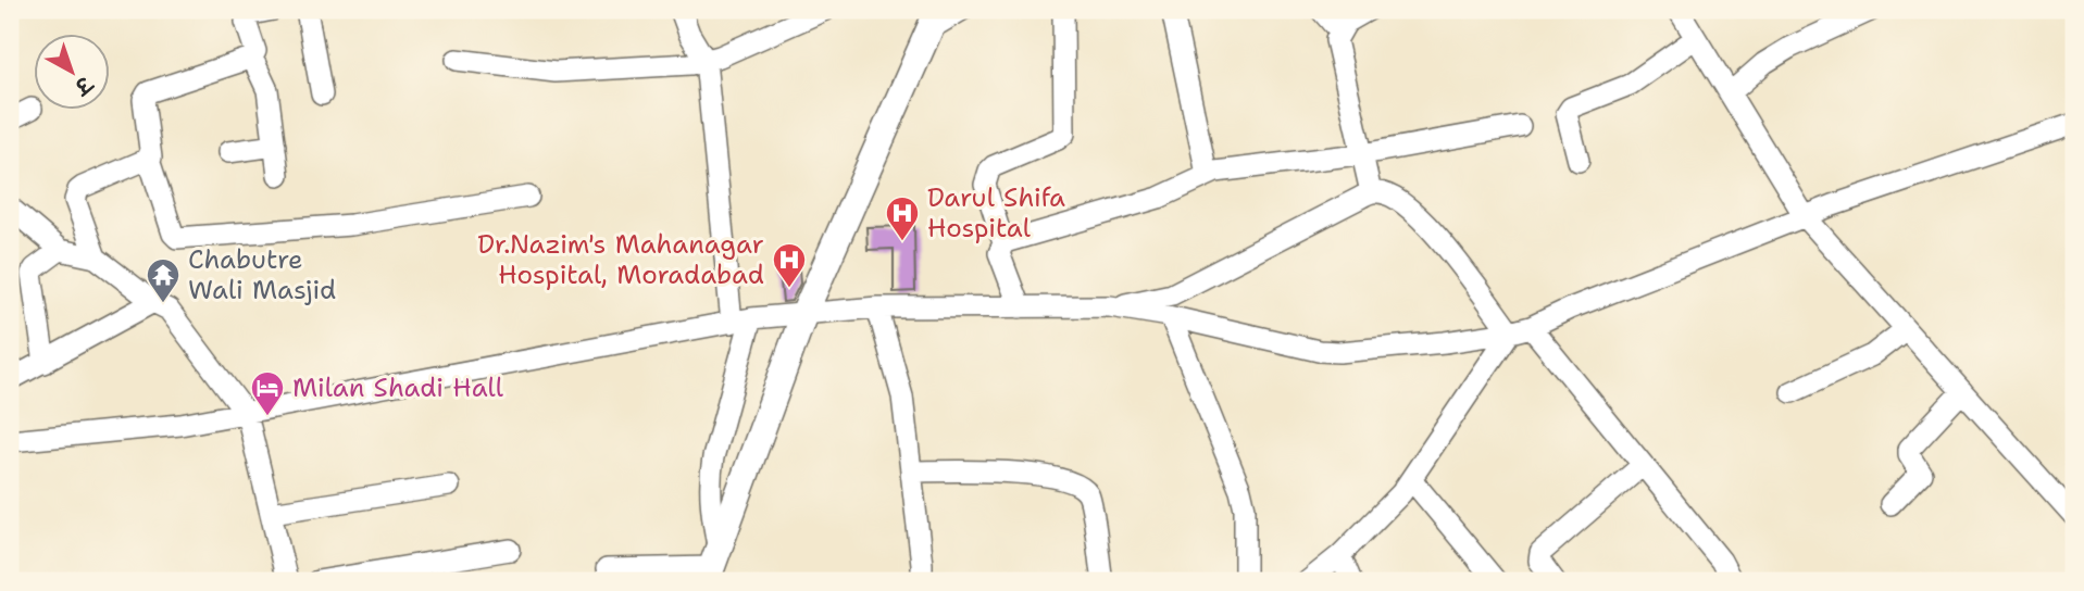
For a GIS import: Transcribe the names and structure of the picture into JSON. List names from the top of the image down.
{
  "places": {
    "hospital": ["Darul Shifa Hospital", "Dr.Nazim's Mahanagar Hospital, Moradabad"],
    "temple": ["Chabutre Wali Masjid"],
    "hotel": ["Milan Shadi Hall"]
  },
  "north": "bottom right"
}
